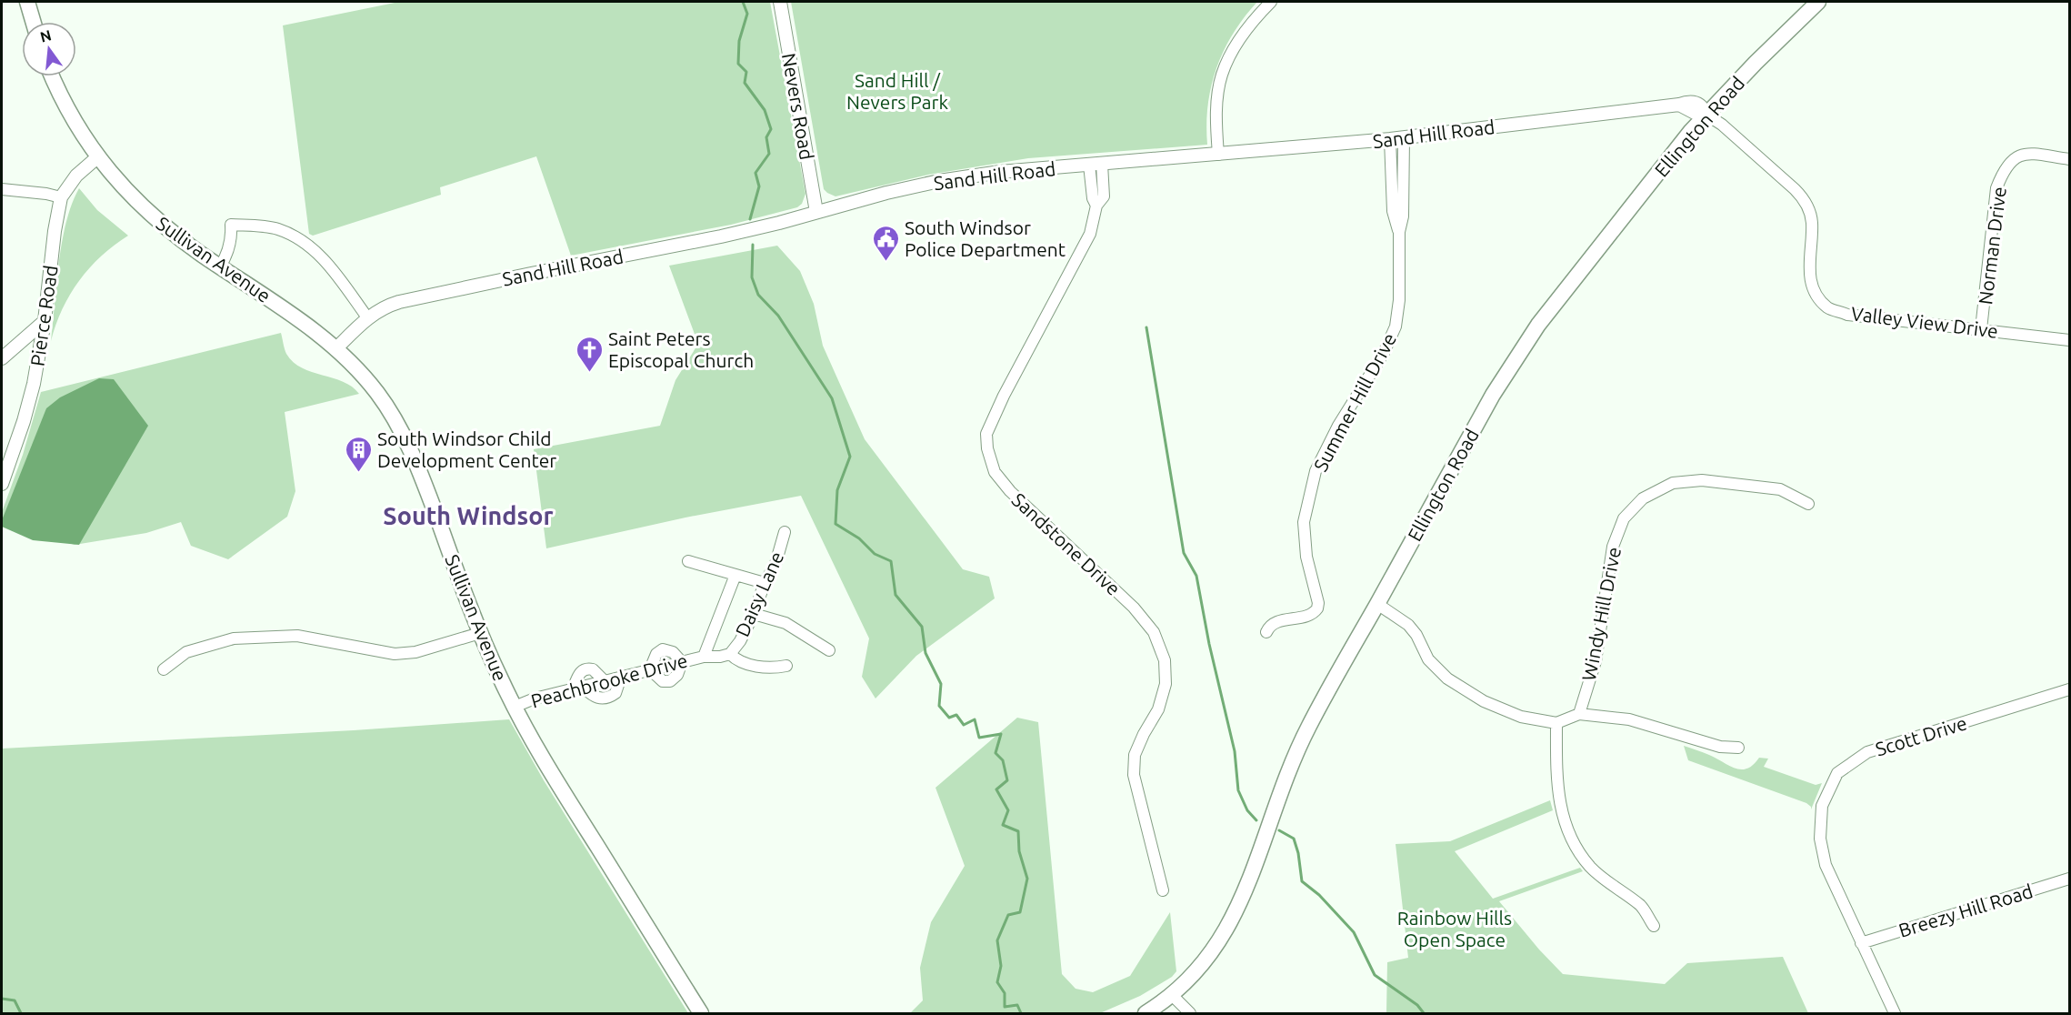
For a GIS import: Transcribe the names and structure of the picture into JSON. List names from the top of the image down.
{
  "streets": {
    "main road": ["Ellington Road", "Sullivan Avenue"],
    "street": [
      "Nevers Road",
      "Sand Hill Road",
      "Norman Drive",
      "Pierce Road",
      "Valley View Drive",
      "Summer Hill Drive",
      "Sandstone Drive",
      "Daisy Lane",
      "Windy Hill Drive",
      "Peachbrooke Drive",
      "Scott Drive",
      "Breezy Hill Road"
    ]
  },
  "crossings": [
    ["Nevers Road", "Sand Hill Road"],
    ["Ellington Road", "Sand Hill Road"],
    ["Ellington Road", "Valley View Drive"],
    ["Sand Hill Road", "Sullivan Avenue"],
    ["Sand Hill Road", "Valley View Drive"],
    ["Sand Hill Road", "Summer Hill Drive"],
    ["Sand Hill Road", "Sandstone Drive"],
    ["Norman Drive", "Valley View Drive"],
    ["Sullivan Avenue", "Pierce Road"],
    ["Sullivan Avenue", "Peachbrooke Drive"],
    ["Daisy Lane", "Peachbrooke Drive"],
    ["Scott Drive", "Breezy Hill Road"]
  ],
  "districts": ["South Windsor"],
  "parks": ["Sand Hill / Nevers Park", "Rainbow Hills Open Space"],
  "places": {
    "public building": ["South Windsor Police Department"],
    "church": ["Saint Peters Episcopal Church"],
    "building": ["South Windsor Child Development Center"]
  },
  "north": "top"
}
